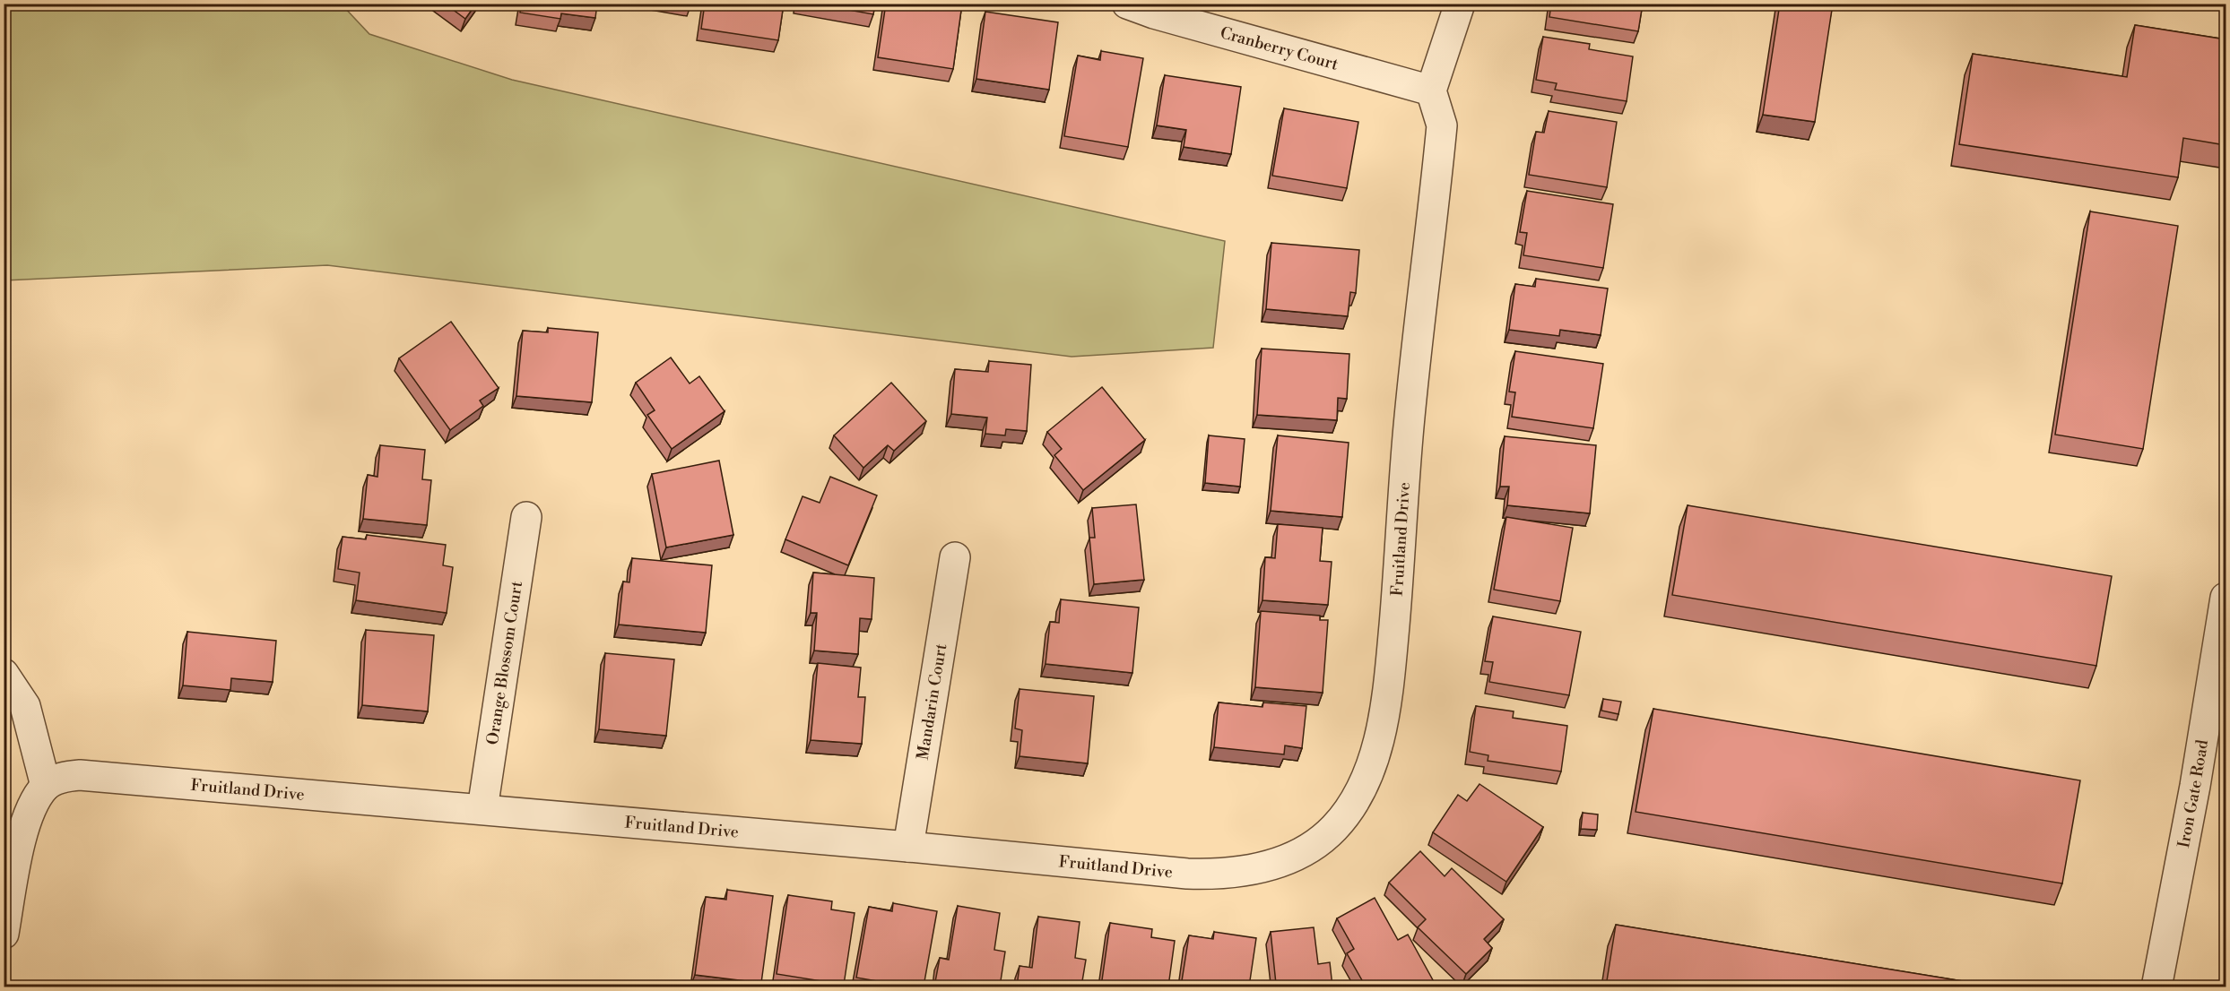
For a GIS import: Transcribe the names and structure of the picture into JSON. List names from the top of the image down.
{
  "streets": {
    "street": [
      "Cranberry Court",
      "Fruitland Drive",
      "Orange Blossom Court",
      "Mandarin Court",
      "Iron Gate Road"
    ]
  },
  "crossings": [
    ["Cranberry Court", "Fruitland Drive"],
    ["Fruitland Drive", "Orange Blossom Court"],
    ["Fruitland Drive", "Mandarin Court"]
  ]
}
